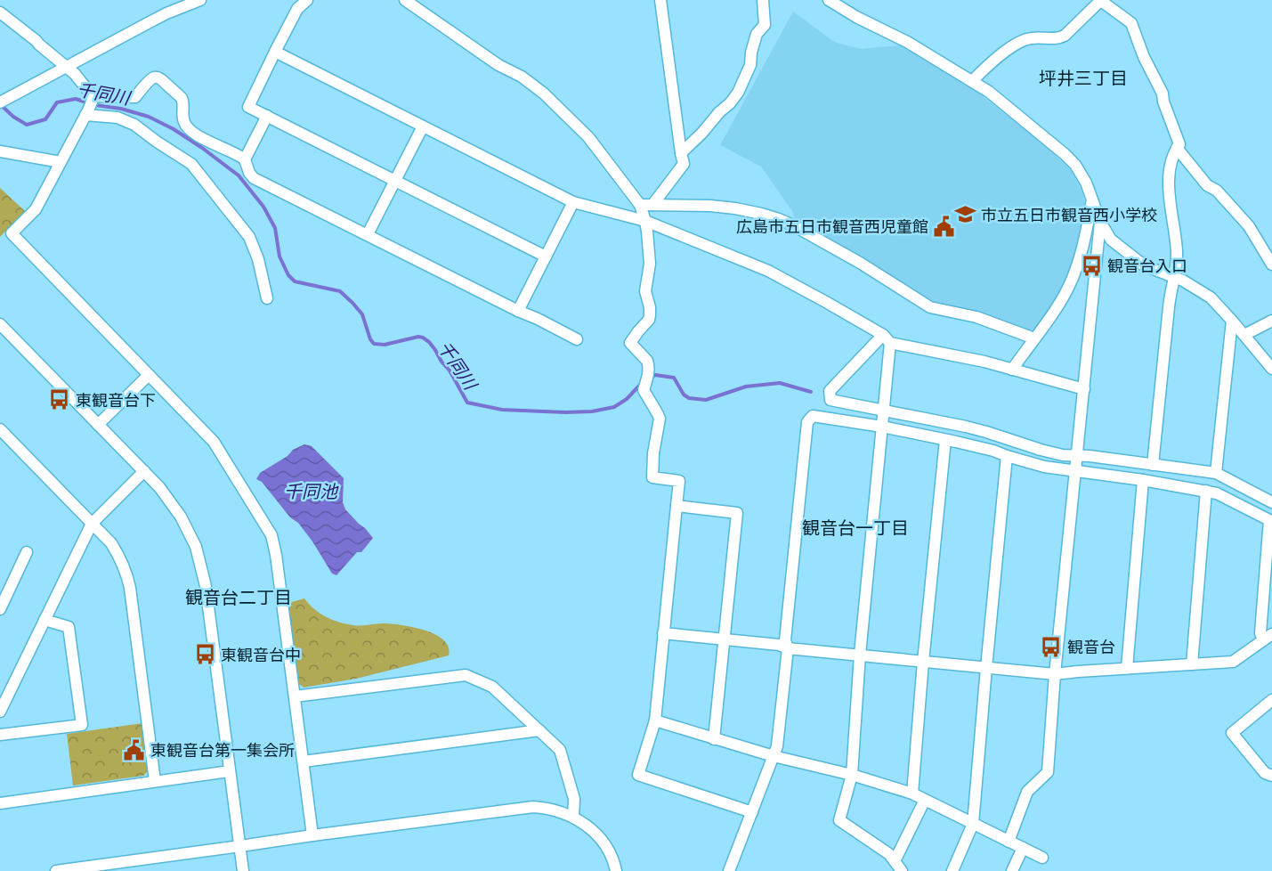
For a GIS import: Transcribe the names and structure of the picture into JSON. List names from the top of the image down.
{
  "districts": ["坪井三丁目", "観音台一丁目", "観音台二丁目"],
  "water": ["千同川", "千同池"],
  "places": {
    "school or university": ["市立五日市観音西小学校"],
    "public building": ["広島市五日市観音西児童館", "東観音台第一集会所"],
    "bus stop": [
      "観音台入口",
      "東観音台下",
      "観音台",
      "東観音台中"
    ]
  }
}
